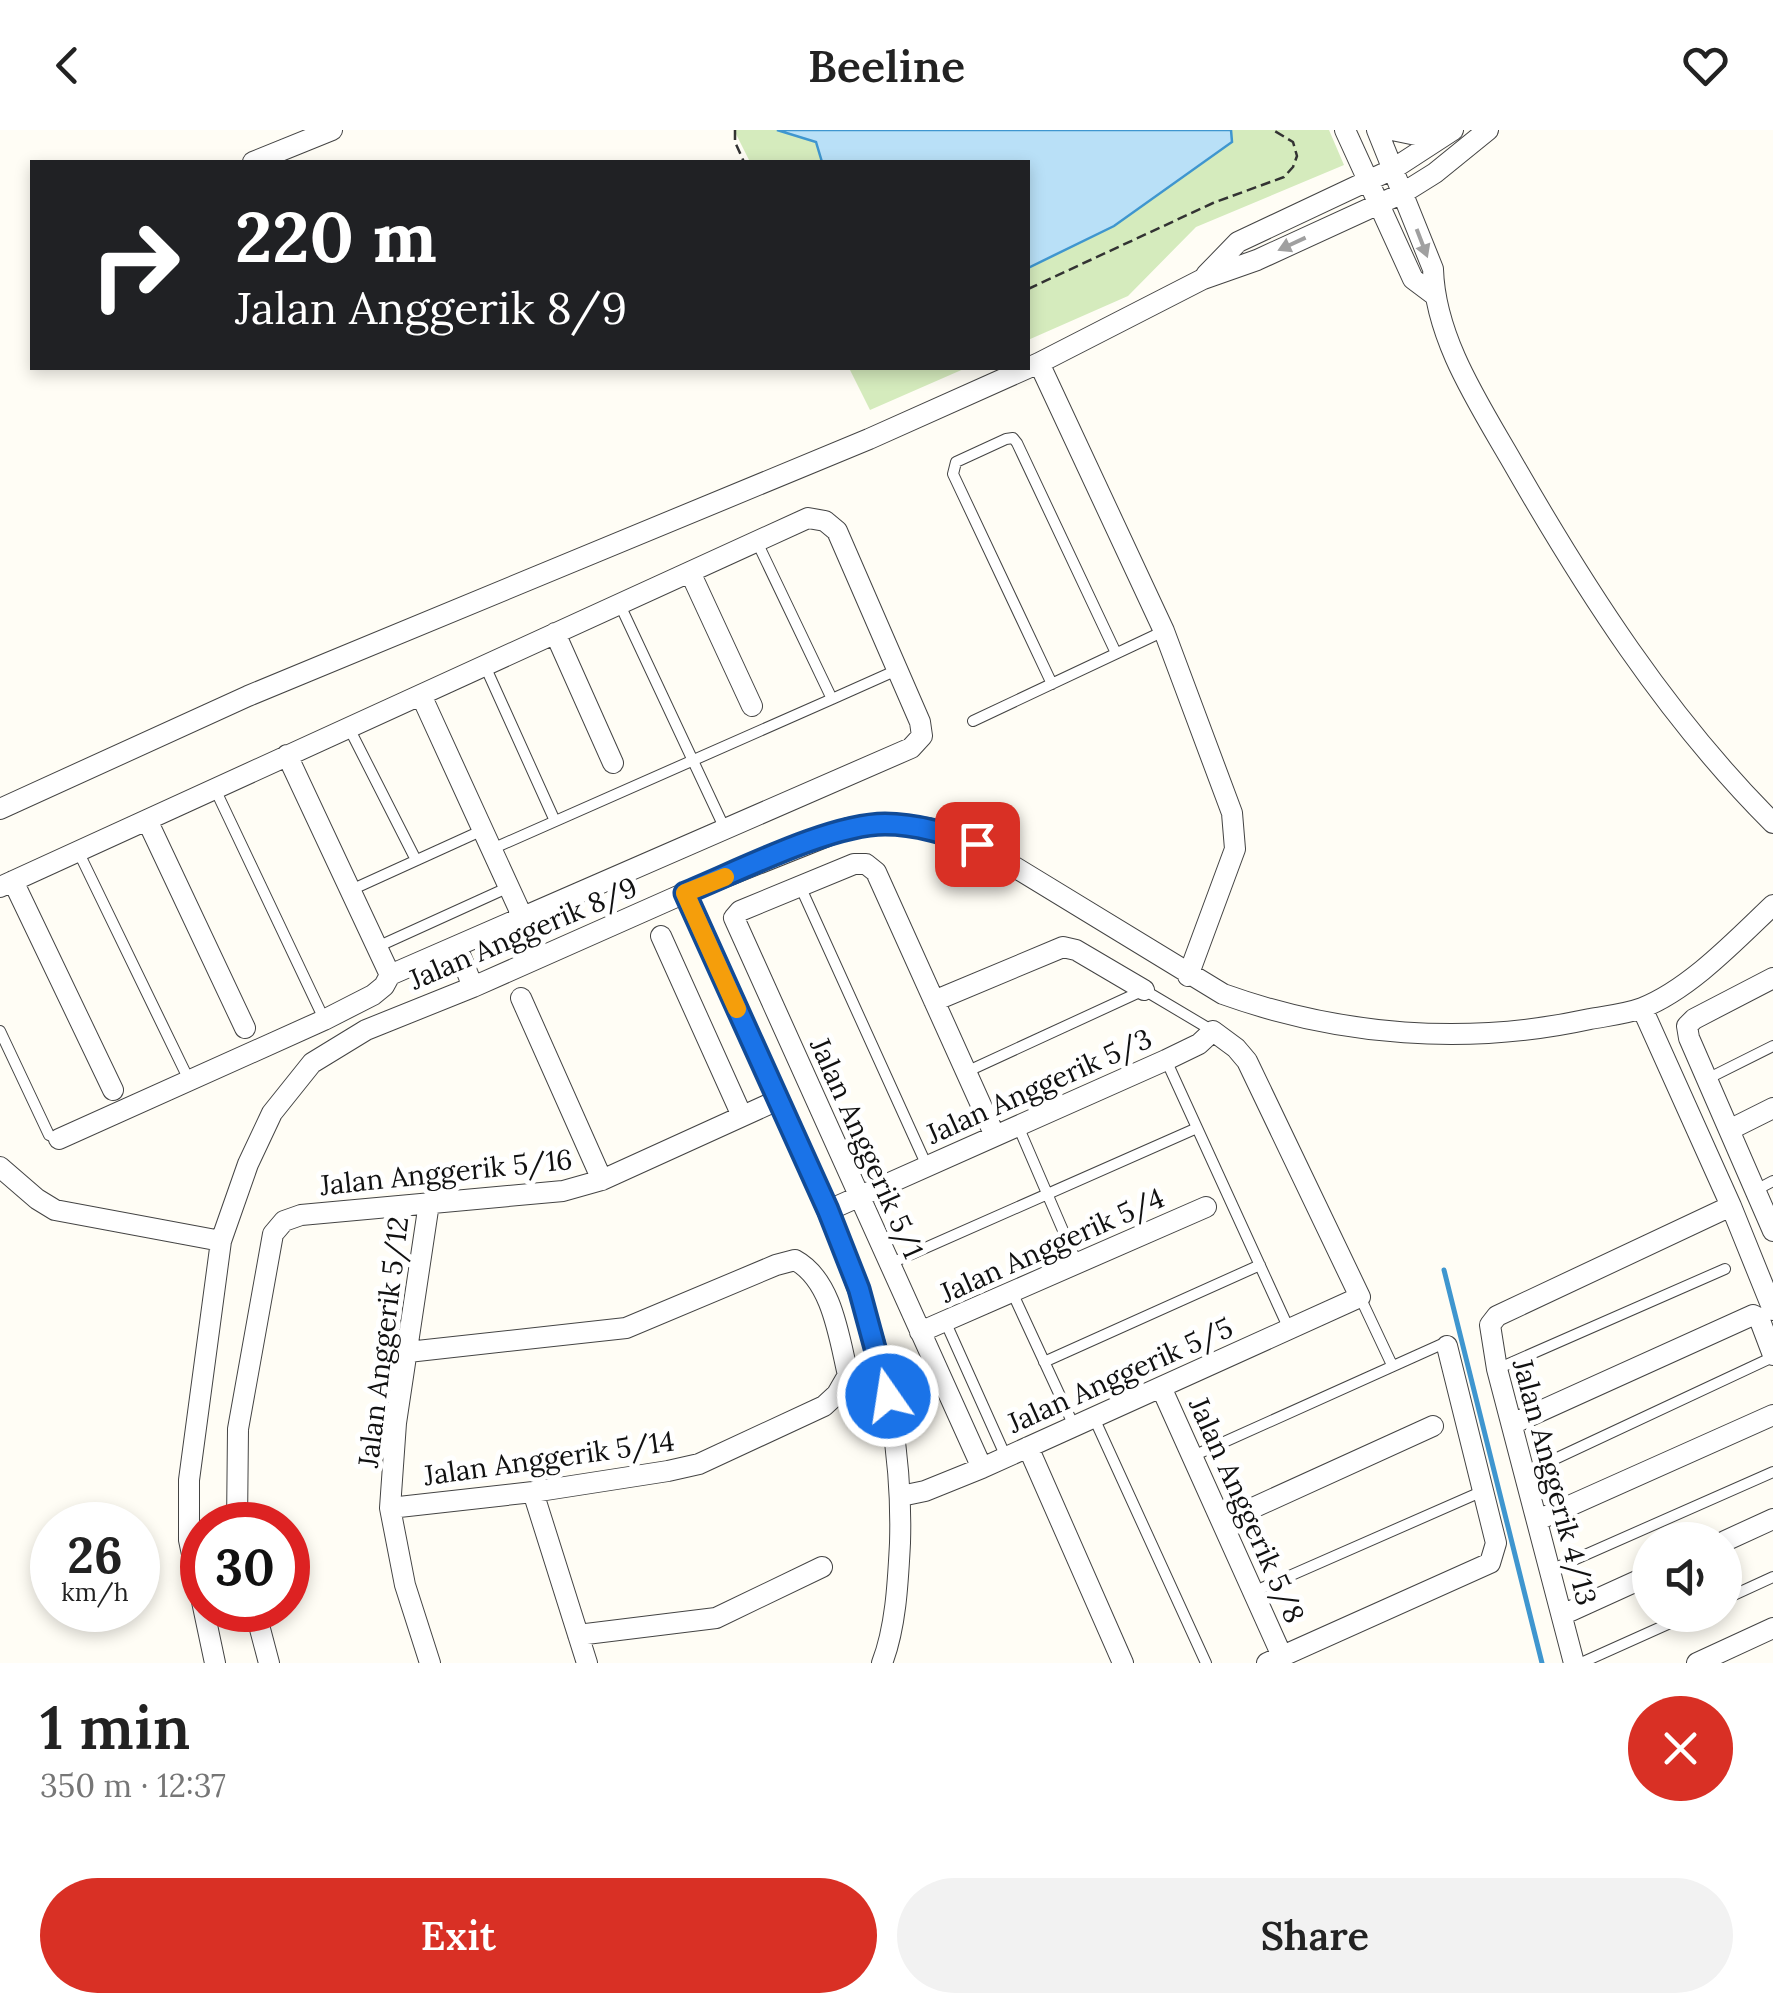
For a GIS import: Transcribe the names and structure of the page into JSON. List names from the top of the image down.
{
  "streets": {
    "street": [
      "Jalan Anggerik 8/9",
      "Jalan Anggerik 5/3",
      "Jalan Anggerik 5/1",
      "Jalan Anggerik 5/16",
      "Jalan Anggerik 5/4",
      "Jalan Anggerik 5/12",
      "Jalan Anggerik 5/5",
      "Jalan Anggerik 5/14",
      "Jalan Anggerik 4/13",
      "Jalan Anggerik 5/8"
    ]
  },
  "crossings": [
    ["Jalan Anggerik 5/3", "Jalan Anggerik 5/1"],
    ["Jalan Anggerik 5/1", "Jalan Anggerik 5/4"],
    ["Jalan Anggerik 5/1", "Jalan Anggerik 5/5"],
    ["Jalan Anggerik 5/16", "Jalan Anggerik 5/12"],
    ["Jalan Anggerik 5/12", "Jalan Anggerik 5/14"],
    ["Jalan Anggerik 5/5", "Jalan Anggerik 5/8"]
  ],
  "page": {
    "header": "Beeline",
    "turn": ["220 m", "Jalan Anggerik 8/9"],
    "speed": "26 km/h",
    "limit": "30",
    "heading": ["1 min", "350 m · 12:37"],
    "buttons": ["Exit", "Share"]
  }
}
